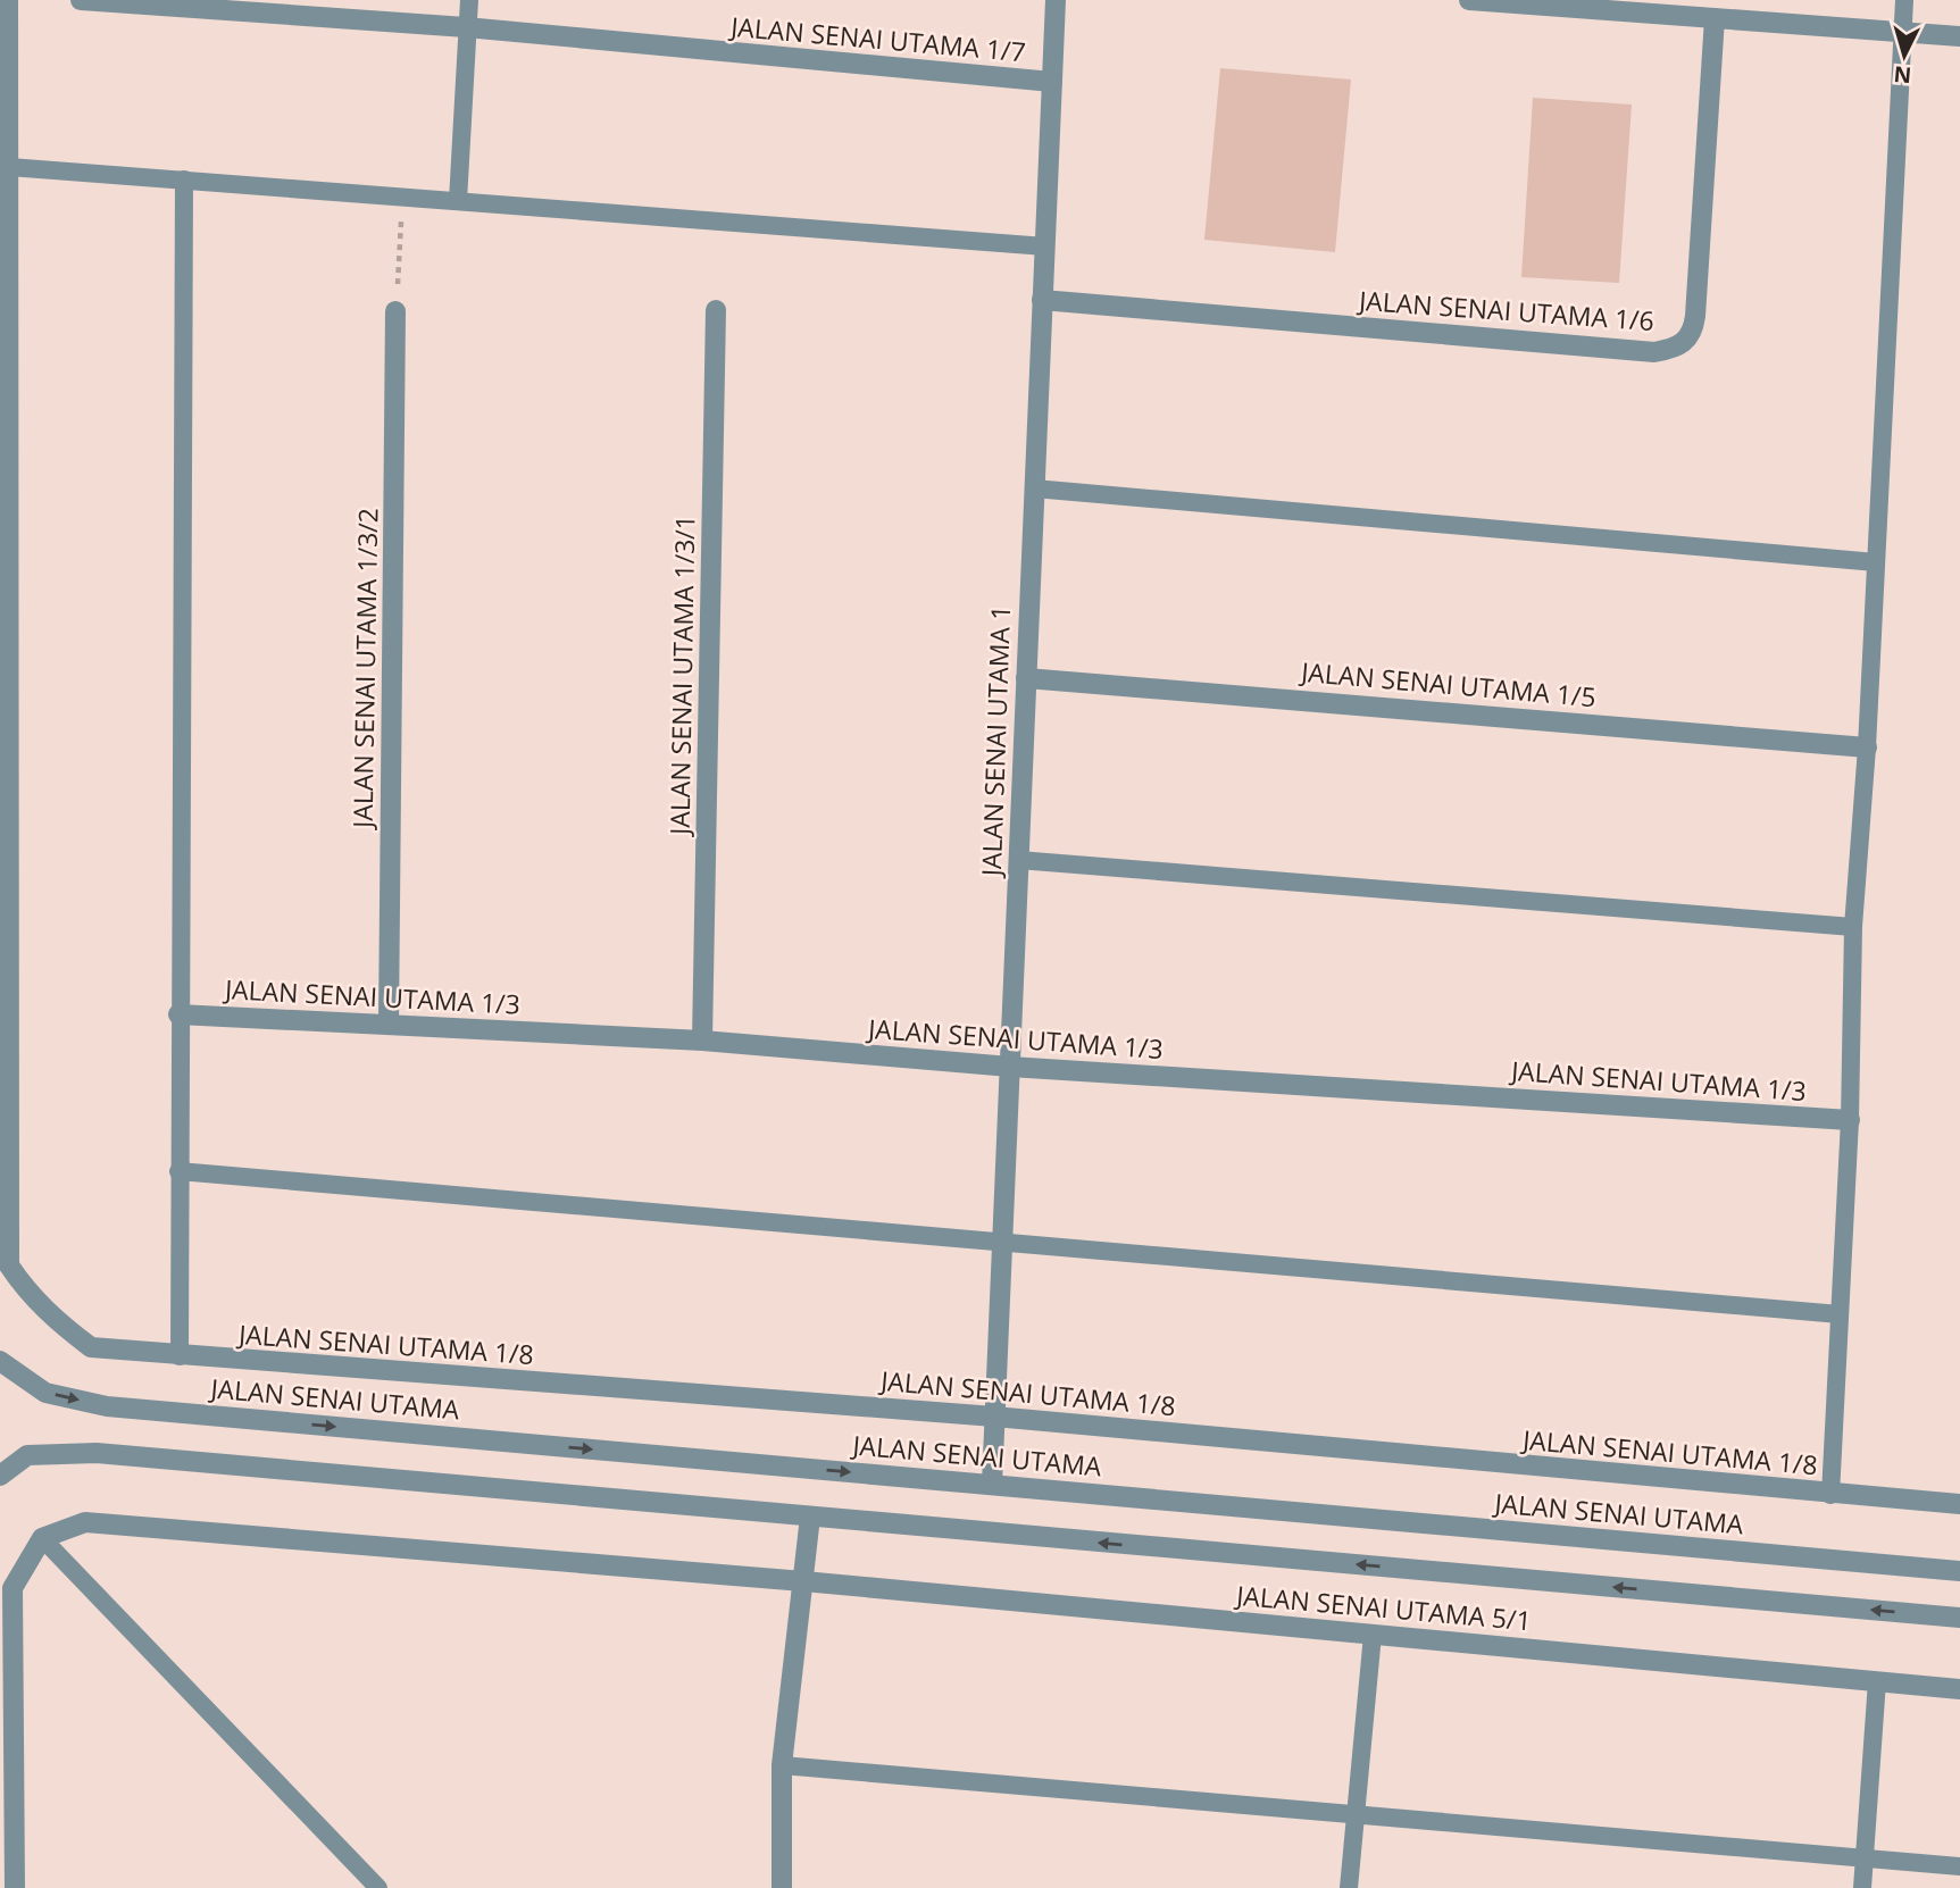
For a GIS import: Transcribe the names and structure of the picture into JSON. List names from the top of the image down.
{
  "streets": {
    "street": [
      "JALAN SENAI UTAMA 1/7",
      "JALAN SENAI UTAMA 1/6",
      "JALAN SENAI UTAMA 1/3/2",
      "JALAN SENAI UTAMA 1/3/1",
      "JALAN SENAI UTAMA 1/5",
      "JALAN SENAI UTAMA 1",
      "JALAN SENAI UTAMA 1/3",
      "JALAN SENAI UTAMA 1/8",
      "JALAN SENAI UTAMA",
      "JALAN SENAI UTAMA 5/1"
    ]
  },
  "crossings": [
    ["JALAN SENAI UTAMA 1/7", "JALAN SENAI UTAMA 1"],
    ["JALAN SENAI UTAMA 1/6", "JALAN SENAI UTAMA 1"],
    ["JALAN SENAI UTAMA 1/3/2", "JALAN SENAI UTAMA 1/3"],
    ["JALAN SENAI UTAMA 1/3/1", "JALAN SENAI UTAMA 1/3"],
    ["JALAN SENAI UTAMA 1/5", "JALAN SENAI UTAMA 1"],
    ["JALAN SENAI UTAMA 1", "JALAN SENAI UTAMA 1/3"],
    ["JALAN SENAI UTAMA 1", "JALAN SENAI UTAMA 1/8"],
    ["JALAN SENAI UTAMA 1", "JALAN SENAI UTAMA"]
  ],
  "north": "bottom"
}
